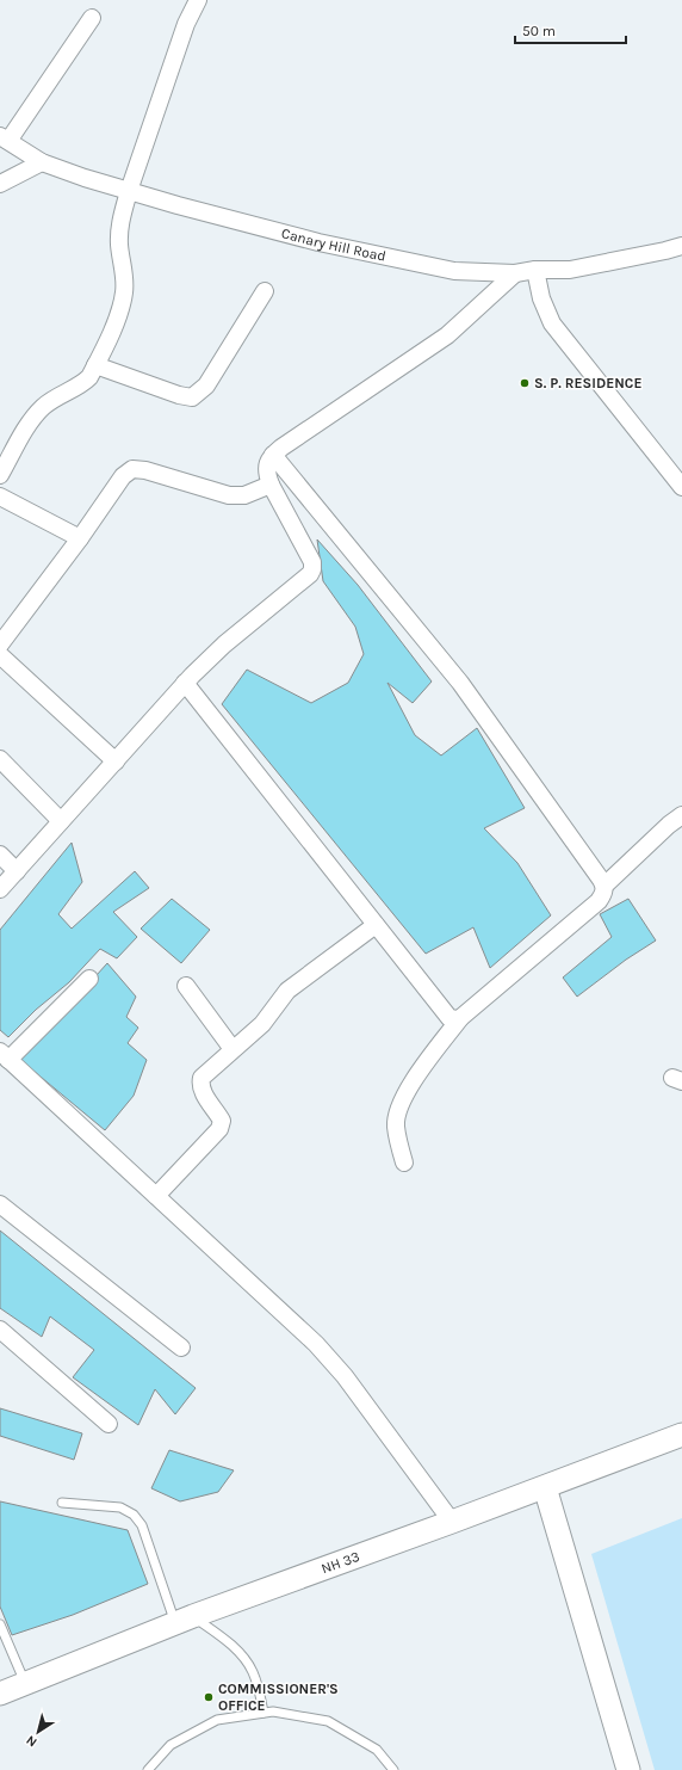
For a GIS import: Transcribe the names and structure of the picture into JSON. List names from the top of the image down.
{
  "streets": {
    "main road": ["NH 33"],
    "street": ["Canary Hill Road"]
  },
  "places": ["S. P. RESIDENCE", "COMMISSIONER'S OFFICE"],
  "scale_bar": "50 m",
  "north": "bottom left"
}
